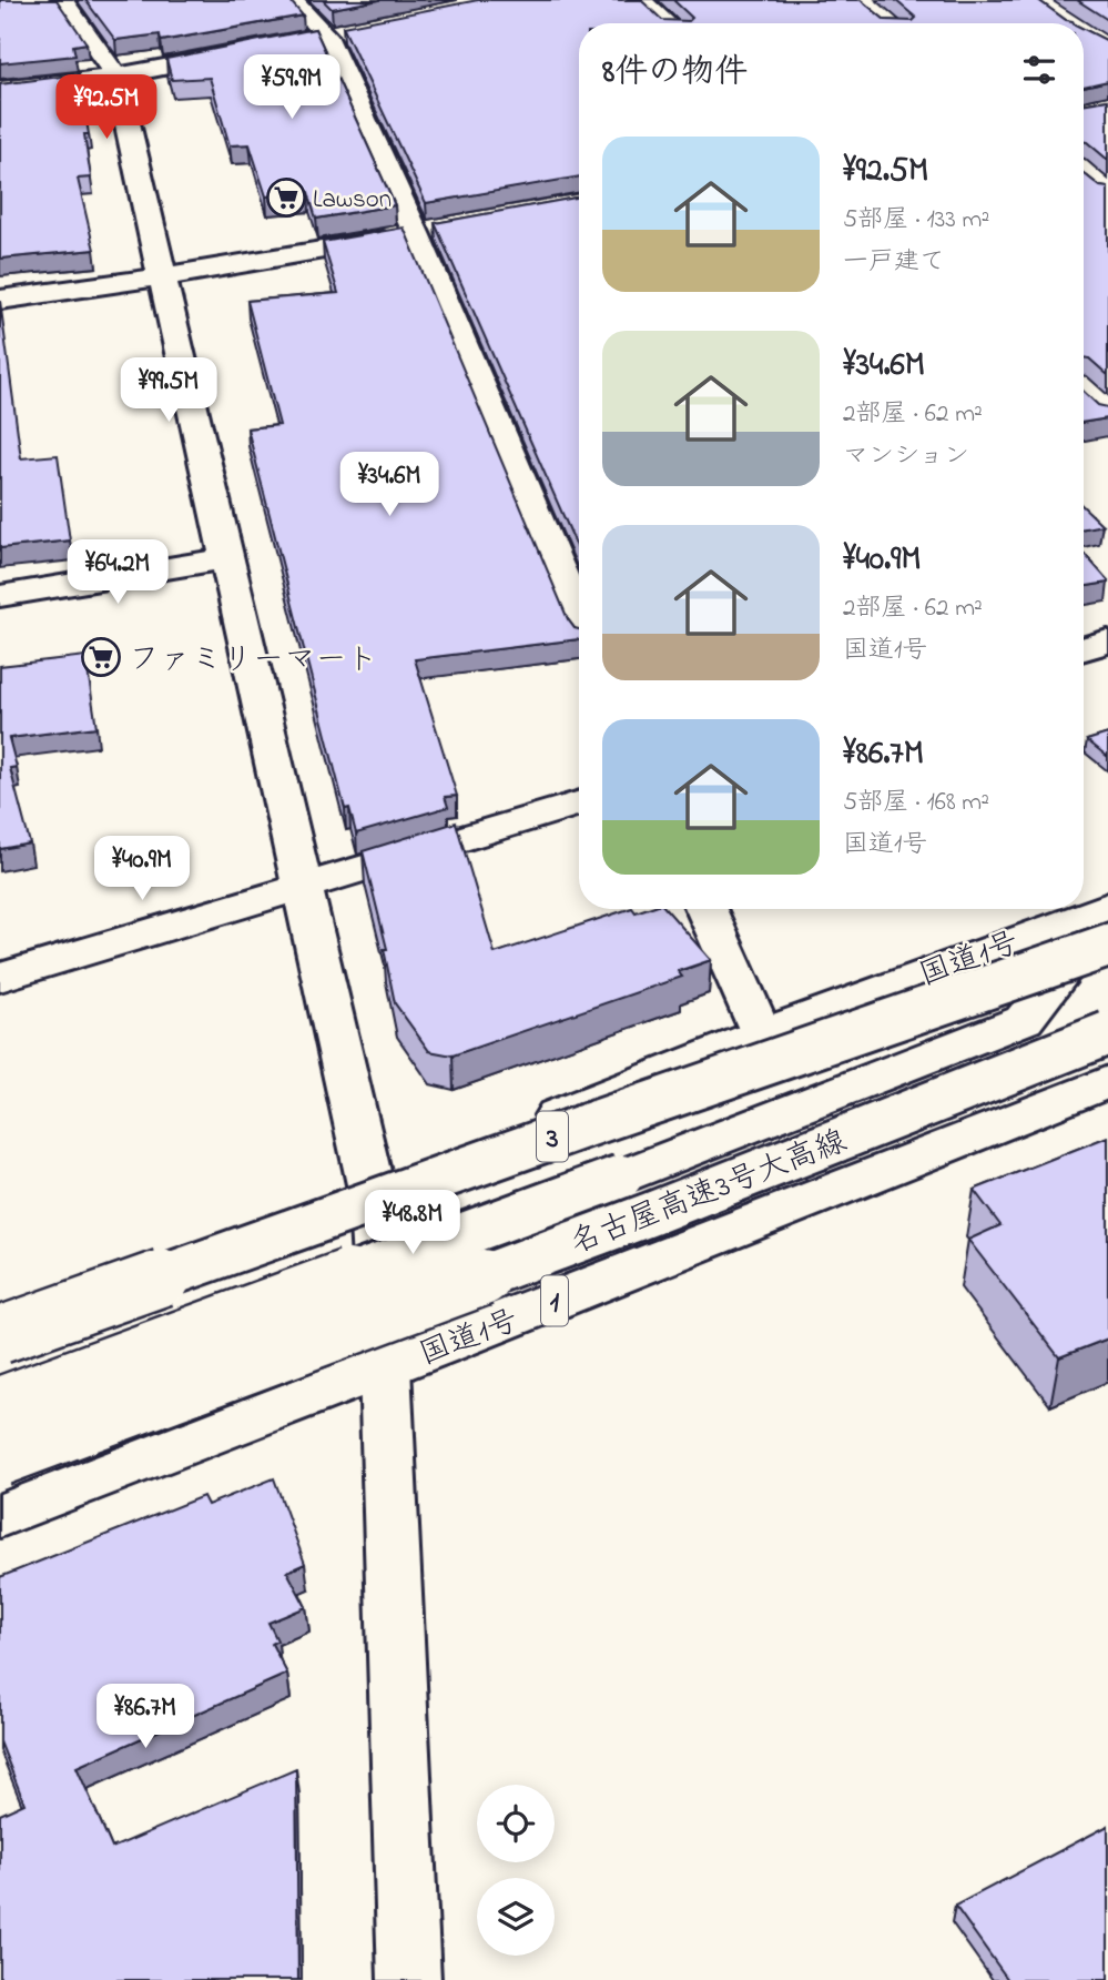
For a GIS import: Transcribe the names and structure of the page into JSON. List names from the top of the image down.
{
  "streets": {
    "main road": [
      "国道1号",
      "3",
      "名古屋高速3号大高線",
      "1"
    ]
  },
  "places": {
    "supermarket": ["Lawson", "ファミリーマート"]
  },
  "page": {
    "heading": "8件の物件",
    "price": [
      "¥59.9M",
      "¥92.5M",
      "¥99.5M",
      "¥34.6M",
      "¥64.2M",
      "¥40.9M",
      "¥48.8M",
      "¥86.7M"
    ],
    "list": [
      {
        "name": "¥92.5M",
        "note": "5部屋 · 133 m² · 一戸建て"
      },
      {
        "name": "¥34.6M",
        "note": "2部屋 · 62 m² · マンション"
      },
      {
        "name": "¥40.9M",
        "note": "2部屋 · 62 m² · 国道1号"
      },
      {
        "name": "¥86.7M",
        "note": "5部屋 · 168 m² · 国道1号"
      }
    ]
  }
}
